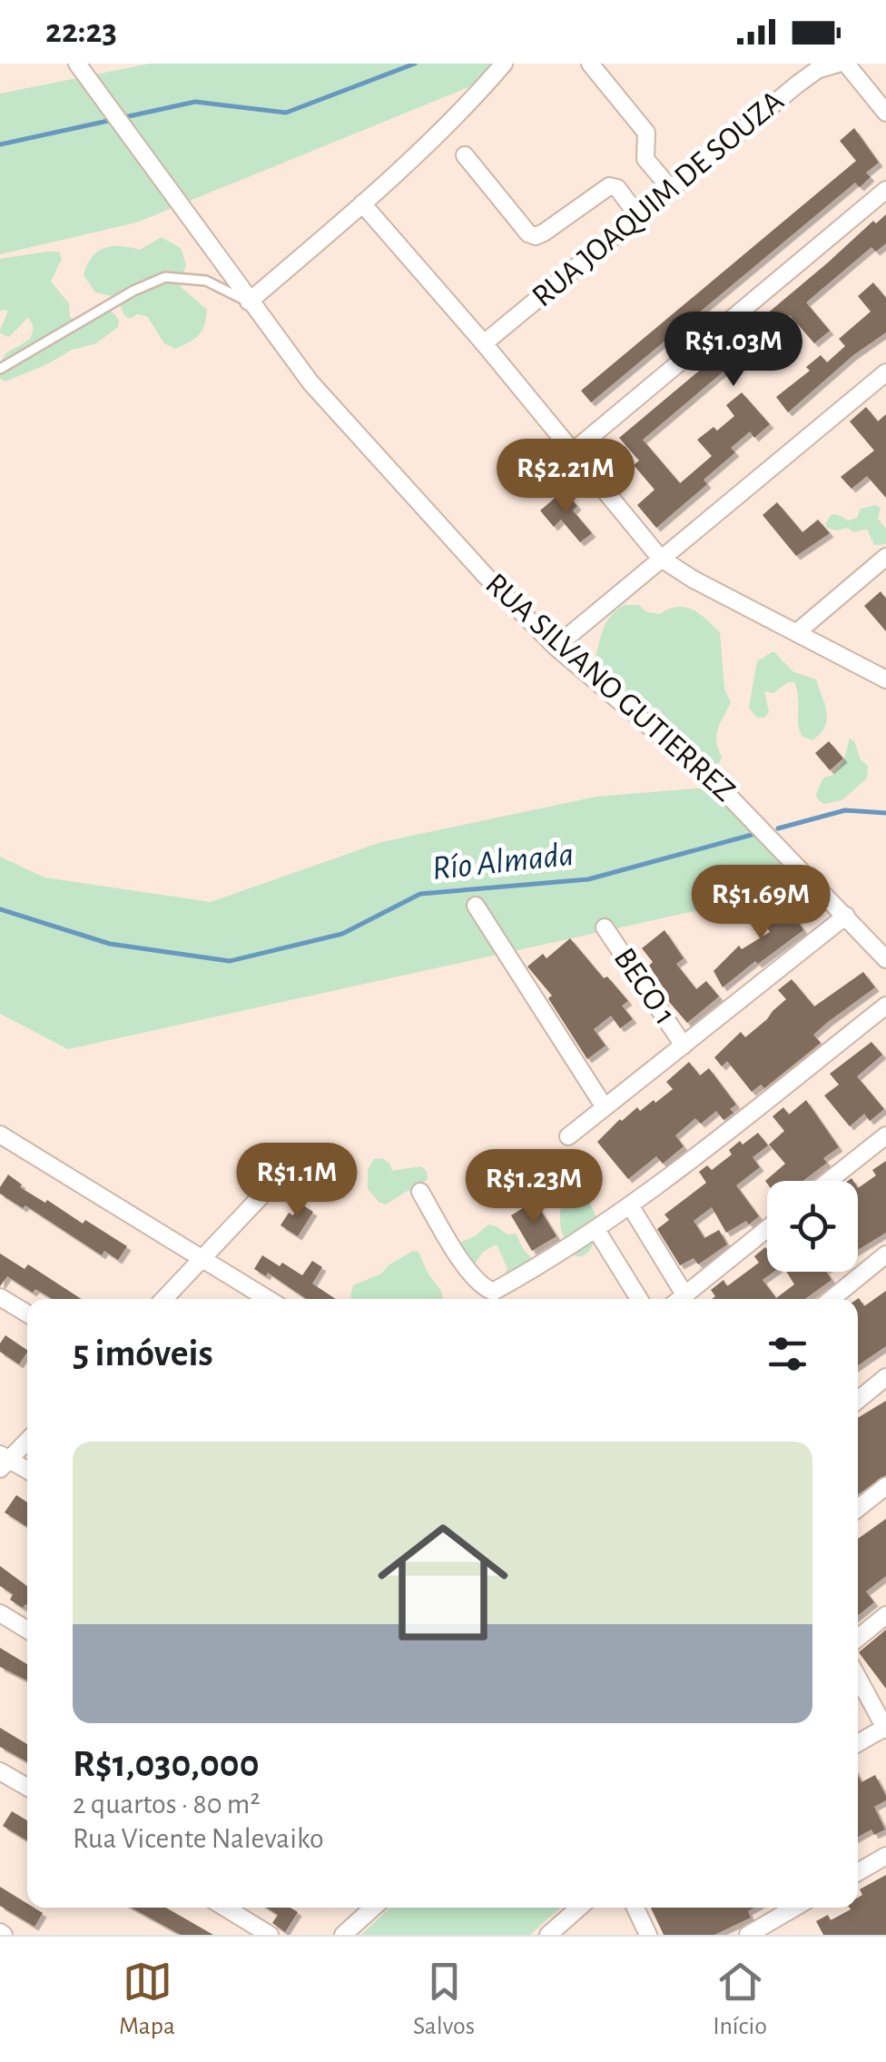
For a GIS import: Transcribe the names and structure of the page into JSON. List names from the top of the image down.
{
  "streets": {
    "street": ["RUA JOAQUIM DE SOUZA", "RUA SILVANO GUTIERREZ", "BECO 1"]
  },
  "water": ["Río Almada"],
  "page": {
    "status": "22:23",
    "price": [
      "R$1.03M",
      "R$2.21M",
      "R$1.69M",
      "R$1.1M",
      "R$1.23M"
    ],
    "heading": "5 imóveis",
    "list": [
      {
        "name": "R$1,030,000",
        "note": "2 quartos · 80 m² · Rua Vicente Nalevaiko"
      }
    ],
    "tabs": ["Mapa", "Salvos", "Início"]
  }
}
